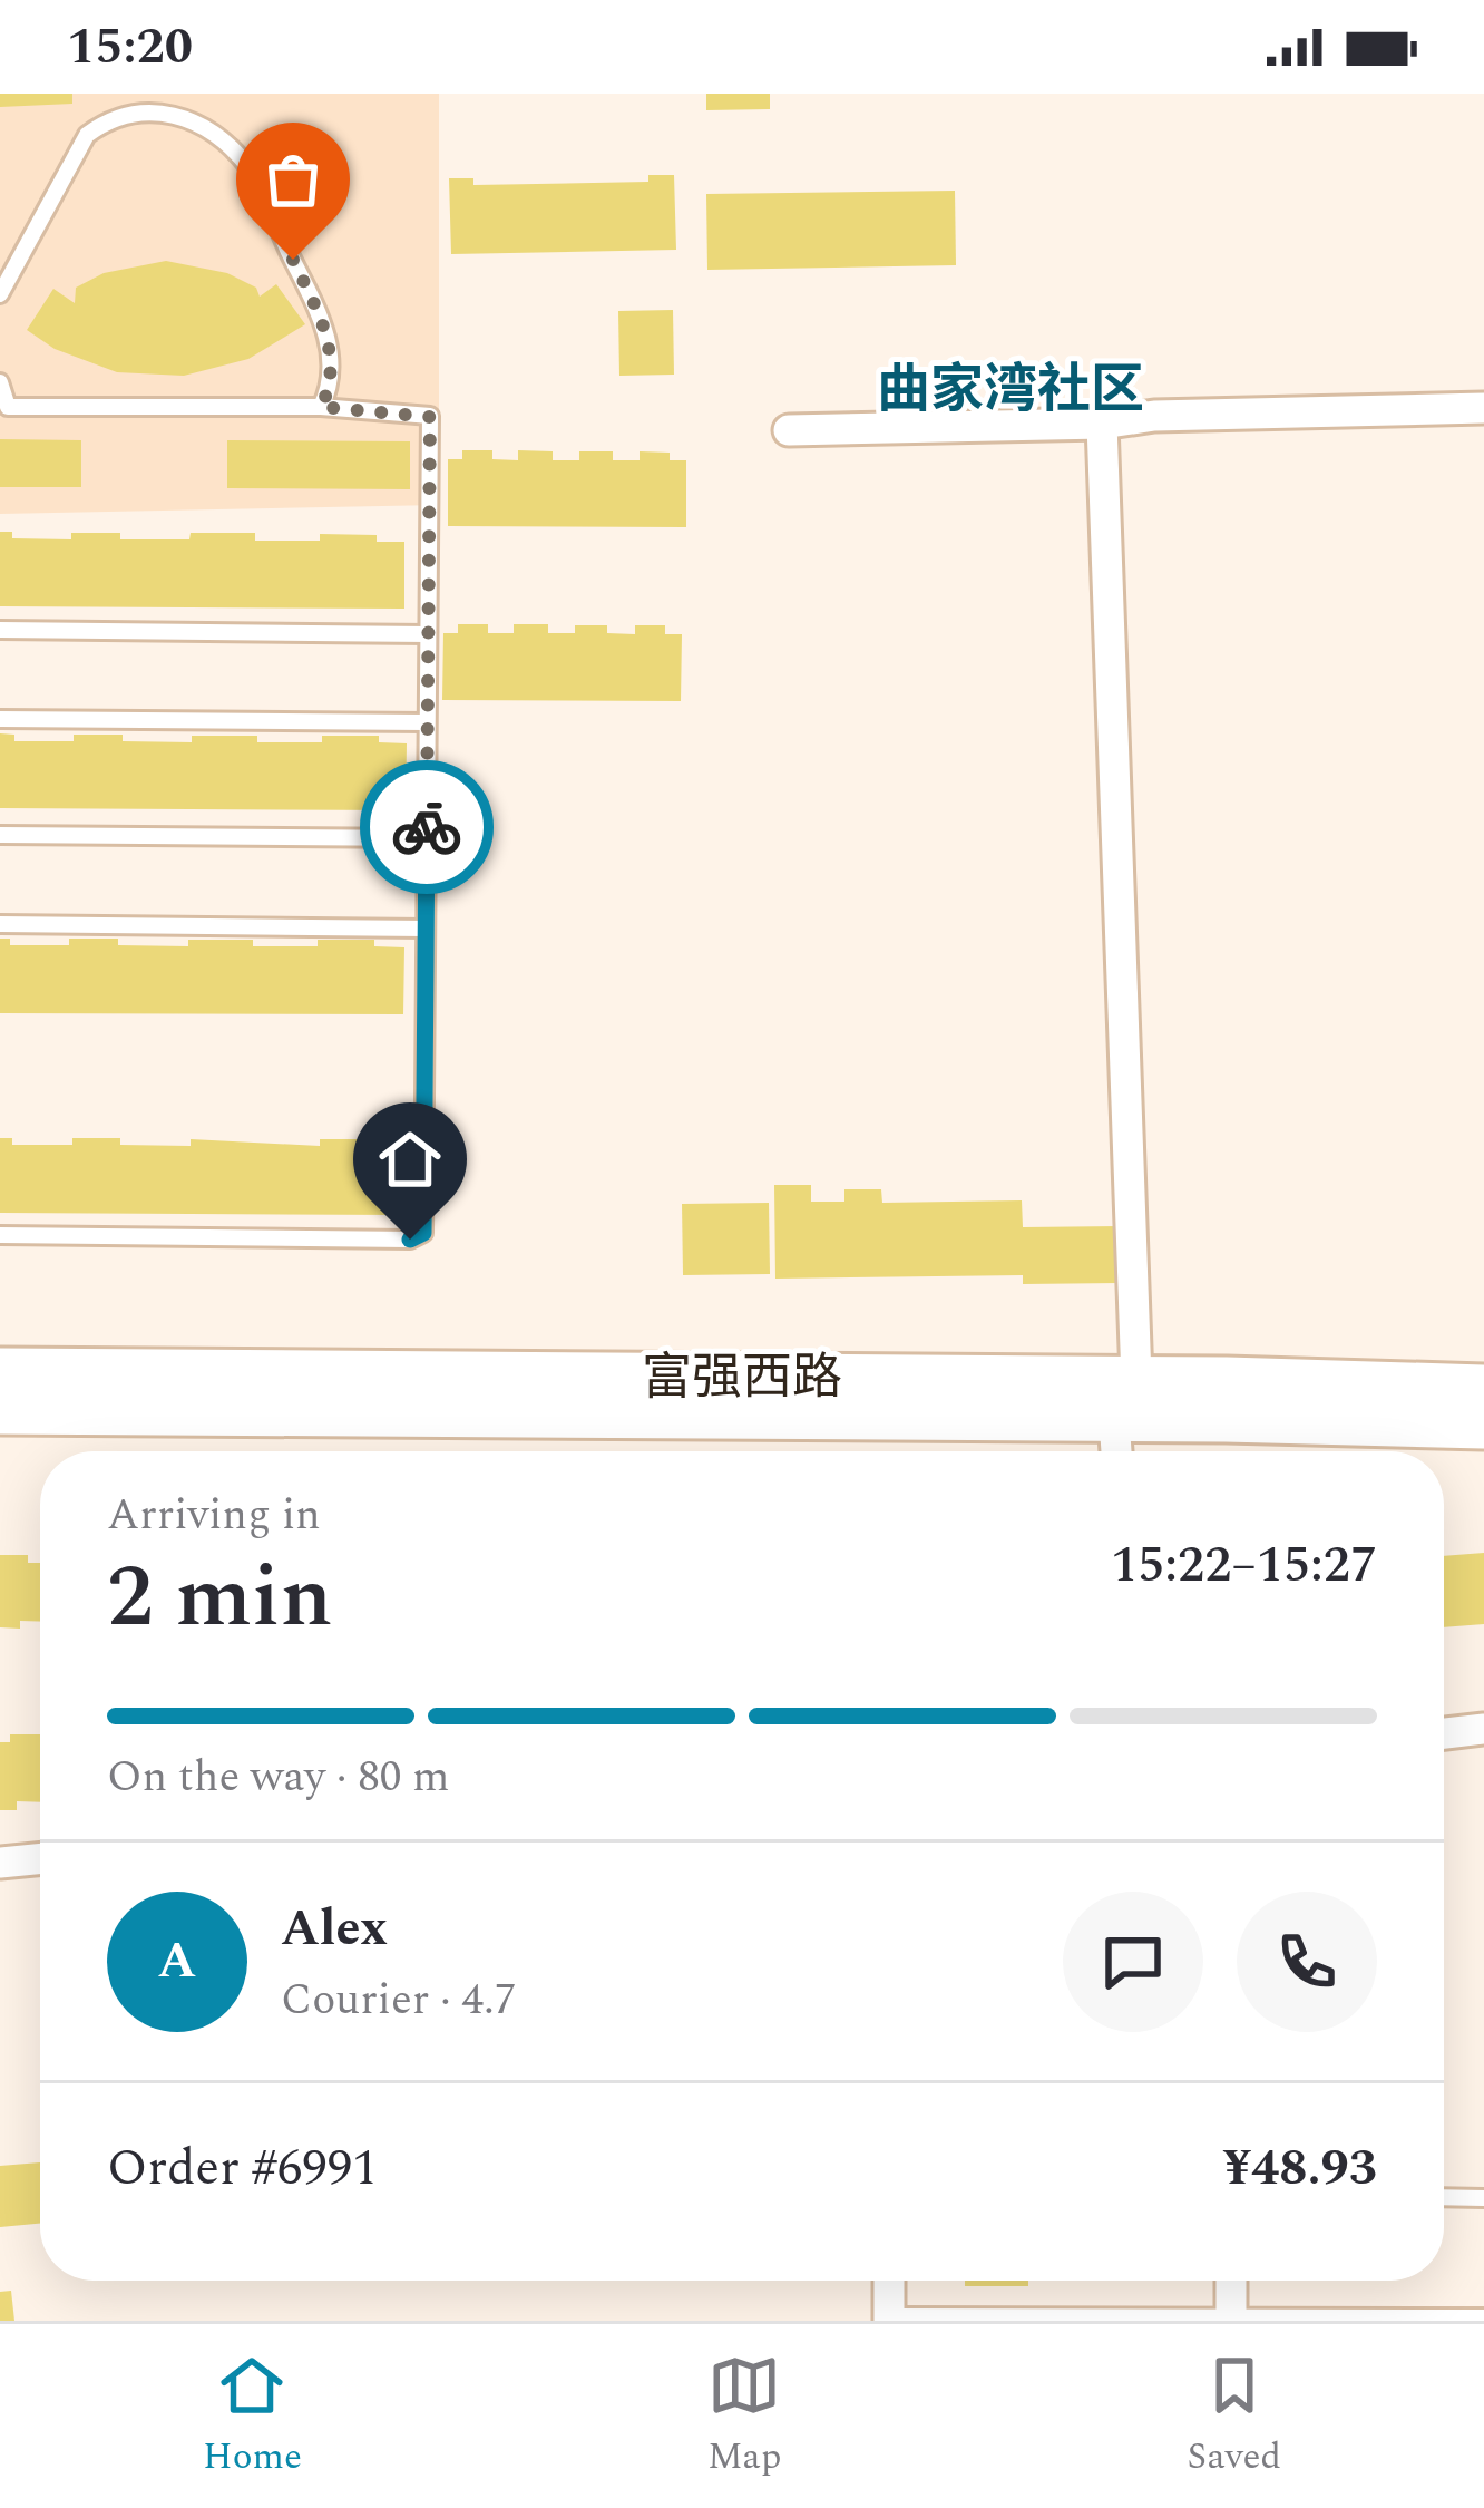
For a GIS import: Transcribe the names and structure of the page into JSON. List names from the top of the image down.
{
  "streets": {
    "main road": ["富强西路"]
  },
  "districts": ["曲家湾社区"],
  "page": {
    "status": "15:20",
    "heading": ["2 min", "Arriving in", "15:22–15:27"],
    "panel": [
      "Alex",
      "Courier · 4.7",
      "Order #6991",
      "¥48.93"
    ],
    "bar": "On the way · 80 m",
    "round": "A",
    "tabs": ["Home", "Map", "Saved"]
  }
}
